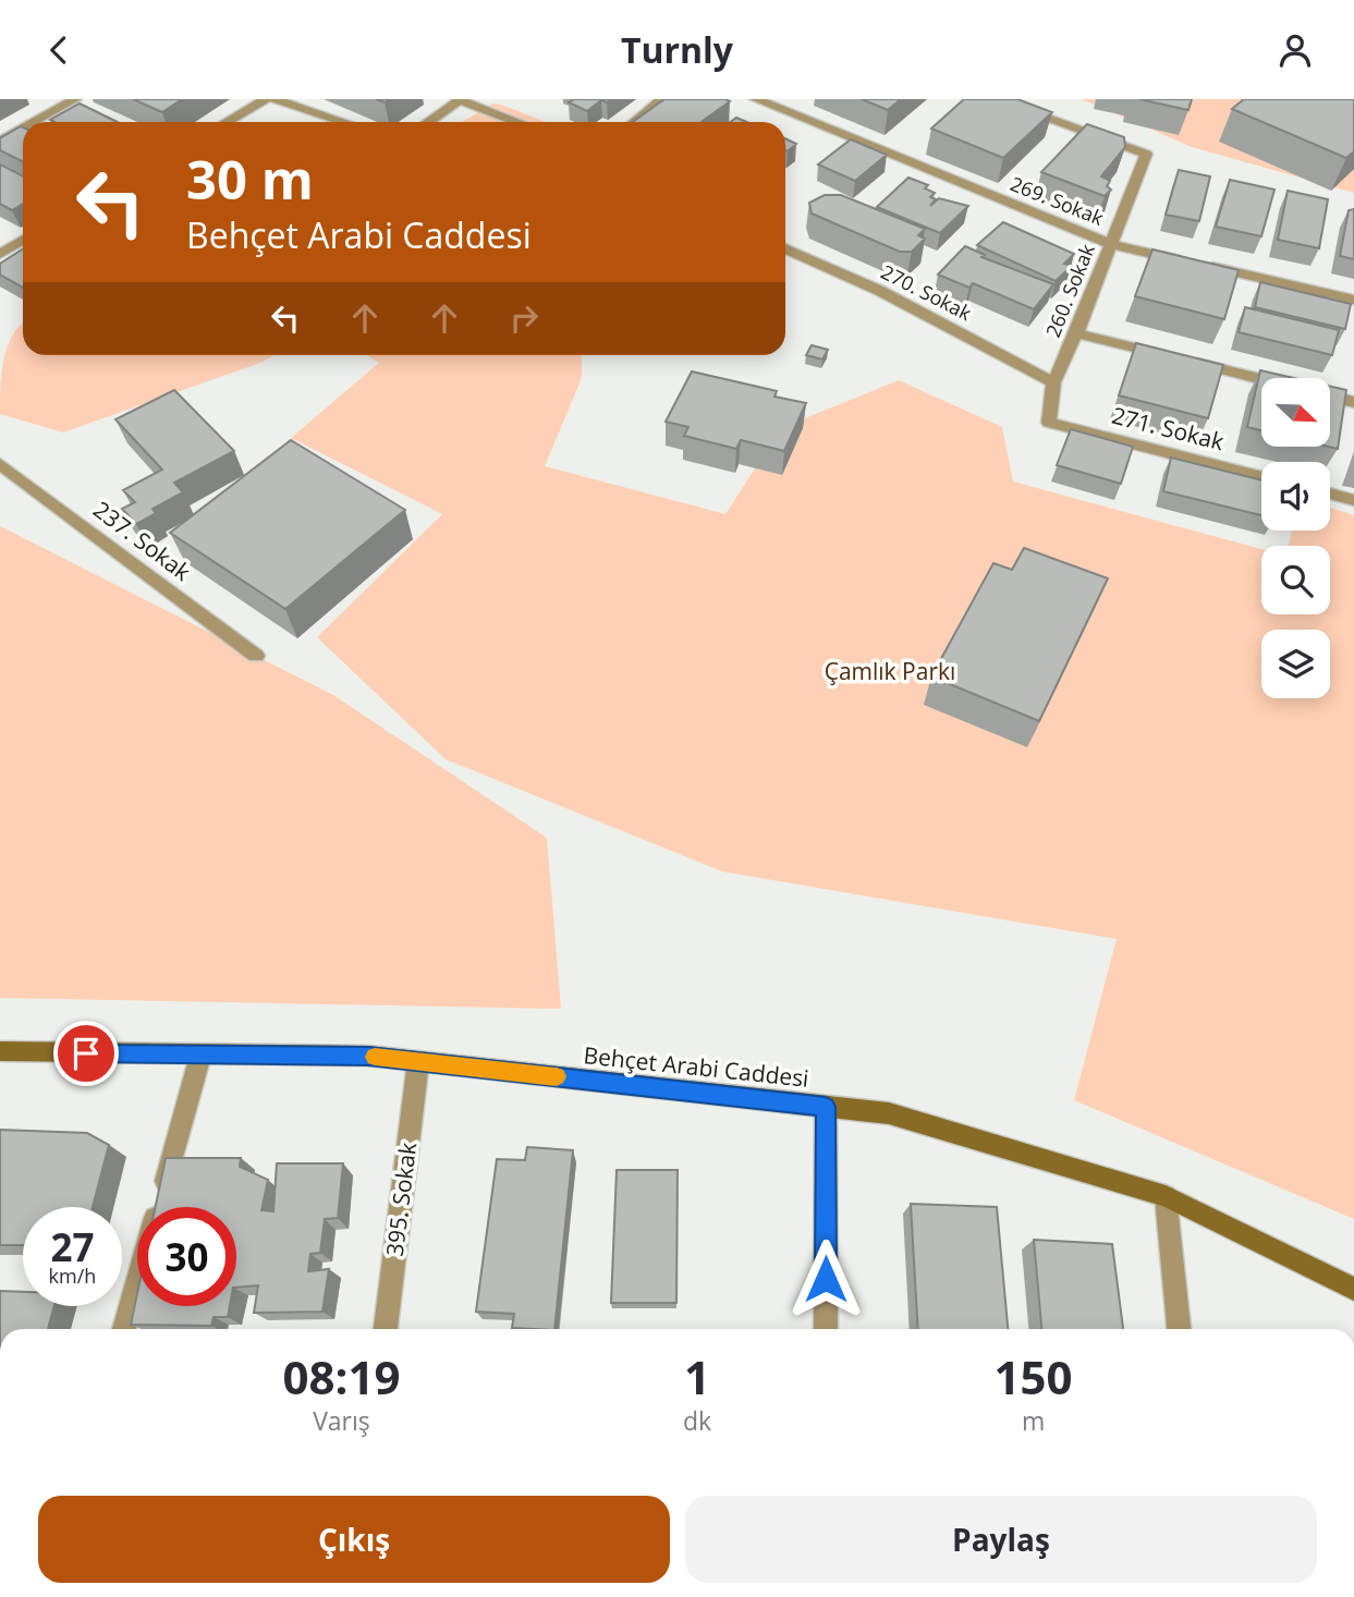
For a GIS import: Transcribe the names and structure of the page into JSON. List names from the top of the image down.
{
  "streets": {
    "main road": ["Behçet Arabi Caddesi"],
    "street": [
      "269. Sokak",
      "260. Sokak",
      "270. Sokak",
      "271. Sokak",
      "237. Sokak",
      "395. Sokak"
    ]
  },
  "crossings": [
    ["269. Sokak", "260. Sokak"],
    ["260. Sokak", "270. Sokak"],
    ["260. Sokak", "271. Sokak"],
    ["Behçet Arabi Caddesi", "395. Sokak"]
  ],
  "parks": ["Çamlık Parkı"],
  "north": "bottom right",
  "page": {
    "header": "Turnly",
    "turn": ["30 m", "Behçet Arabi Caddesi"],
    "speed": "27 km/h",
    "limit": "30",
    "eta": [
      "08:19",
      "Varış",
      "1",
      "dk",
      "150",
      "m"
    ],
    "buttons": ["Çıkış", "Paylaş"]
  }
}
